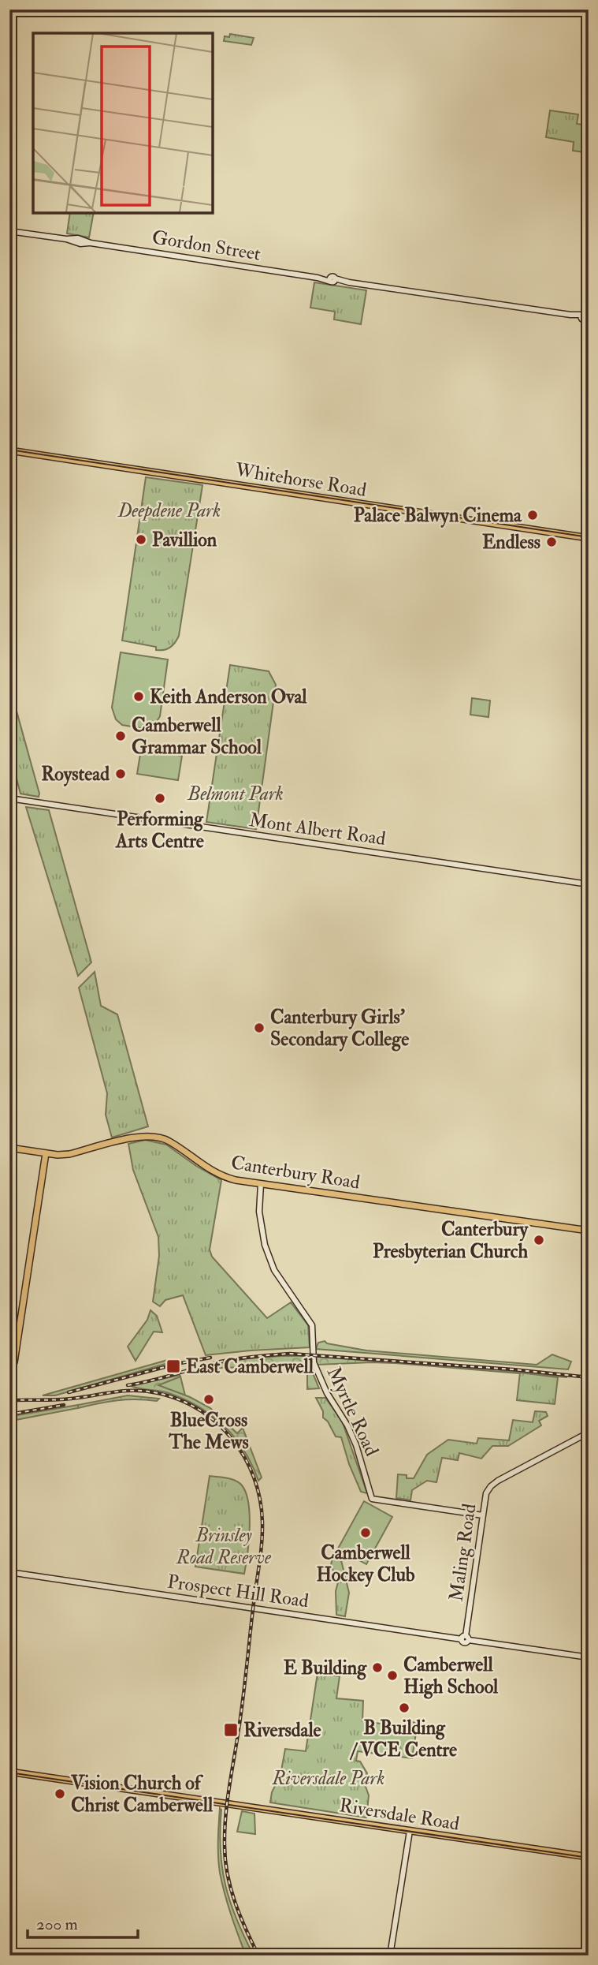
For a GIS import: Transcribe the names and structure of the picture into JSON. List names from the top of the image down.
{
  "streets": {
    "main road": ["Whitehorse Road", "Canterbury Road", "Riversdale Road"],
    "street": [
      "Gordon Street",
      "Mont Albert Road",
      "Myrtle Road",
      "Maling Road",
      "Prospect Hill Road"
    ]
  },
  "crossings": [
    ["Canterbury Road", "Myrtle Road"],
    ["Myrtle Road", "Maling Road"],
    ["Maling Road", "Prospect Hill Road"]
  ],
  "parks": [
    "Deepdene Park",
    "Belmont Park",
    "Brinsley Road Reserve",
    "Riversdale Park"
  ],
  "places": {
    "other": [
      "Palace Balwyn Cinema",
      "Pavillion",
      "Endless",
      "Keith Anderson Oval",
      "Camberwell Grammar School",
      "Roystead",
      "Performing Arts Centre",
      "Canterbury Girls' Secondary College",
      "Canterbury Presbyterian Church",
      "BlueCross The Mews",
      "Camberwell Hockey Club",
      "E Building",
      "Camberwell High School",
      "B Building / VCE Centre",
      "Vision Church of Christ Camberwell"
    ],
    "transit": ["East Camberwell", "Riversdale"]
  },
  "scale_bar": "200 m"
}
